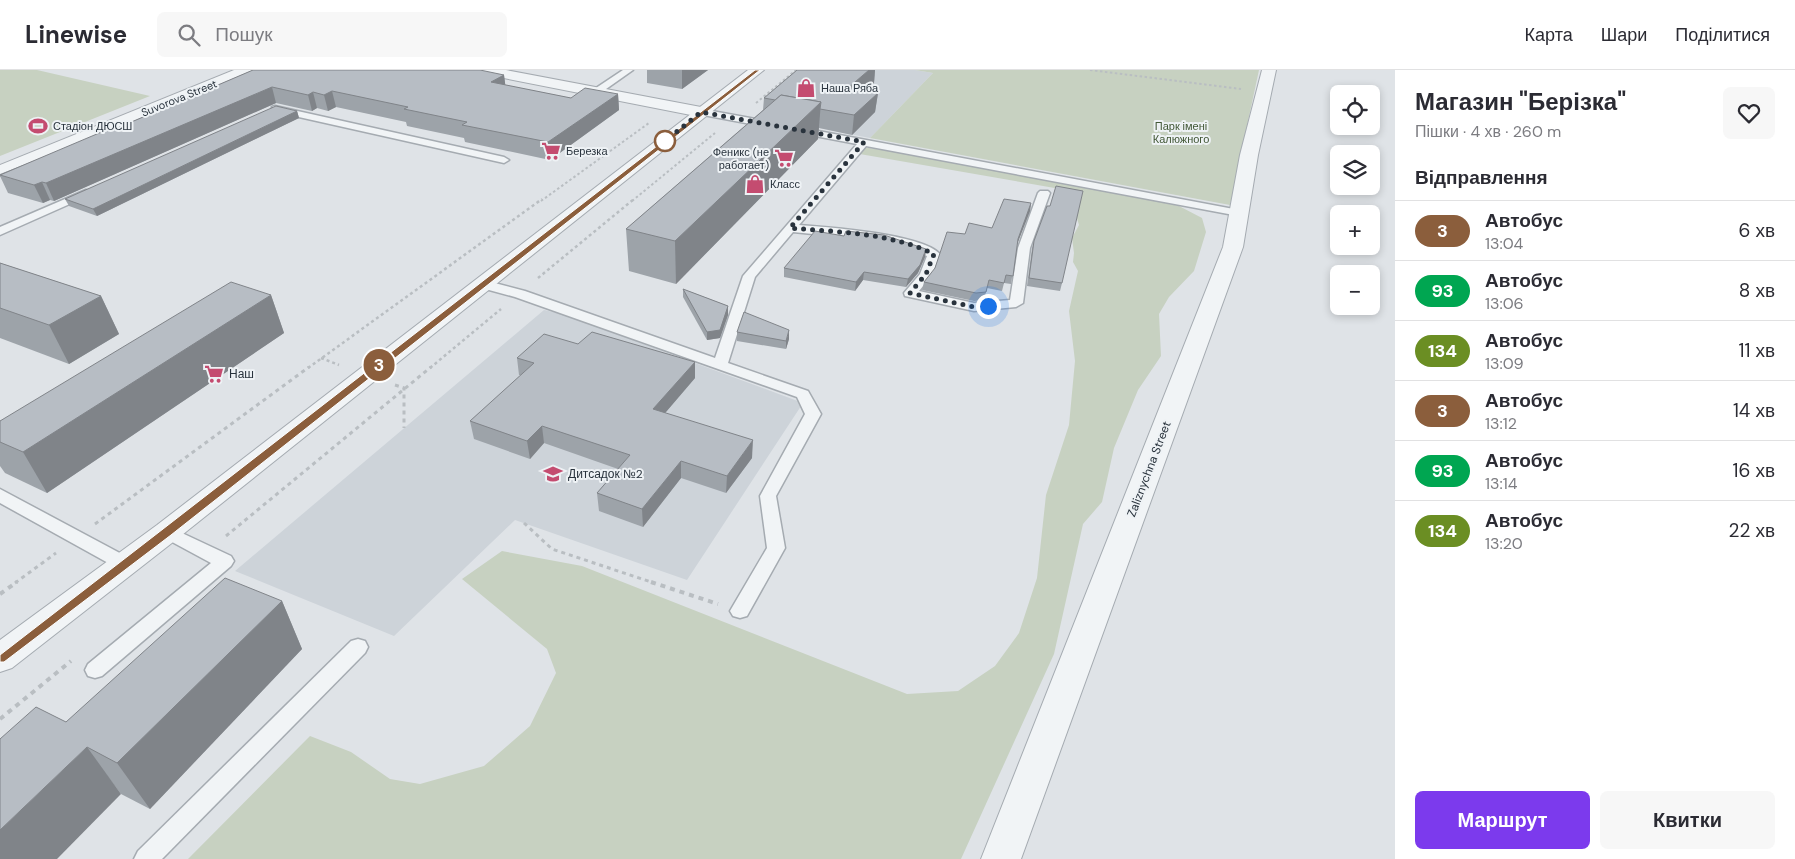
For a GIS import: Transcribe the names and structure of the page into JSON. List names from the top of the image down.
{
  "streets": {
    "street": ["Suvorova Street", "Zaliznychna Street"]
  },
  "parks": ["Парк імені Калюжного"],
  "places": {
    "shop": ["Наша Ряба", "Класс"],
    "sports": ["Стадіон ДЮСШ"],
    "supermarket": ["Березка", "Феникс (не работает)", "Наш"],
    "school or university": ["Дитсадок №2"]
  },
  "lines": ["bus line 3"],
  "page": {
    "header": "Linewise",
    "search": "Пошук",
    "nav": ["Карта", "Шари", "Поділитися"],
    "on_map": "3",
    "heading": [
      ["Магазин \"Берізка\"", "Пішки · 4 хв · 260 m"],
      "Відправлення"
    ],
    "map_buttons": ["+", "−"],
    "list": [
      {
        "mark": "3",
        "name": "Автобус",
        "note": "13:04",
        "value": "6 хв"
      },
      {
        "mark": "93",
        "name": "Автобус",
        "note": "13:06",
        "value": "8 хв"
      },
      {
        "mark": "134",
        "name": "Автобус",
        "note": "13:09",
        "value": "11 хв"
      },
      {
        "mark": "3",
        "name": "Автобус",
        "note": "13:12",
        "value": "14 хв"
      },
      {
        "mark": "93",
        "name": "Автобус",
        "note": "13:14",
        "value": "16 хв"
      },
      {
        "mark": "134",
        "name": "Автобус",
        "note": "13:20",
        "value": "22 хв"
      }
    ],
    "buttons": ["Маршрут", "Квитки"]
  }
}
